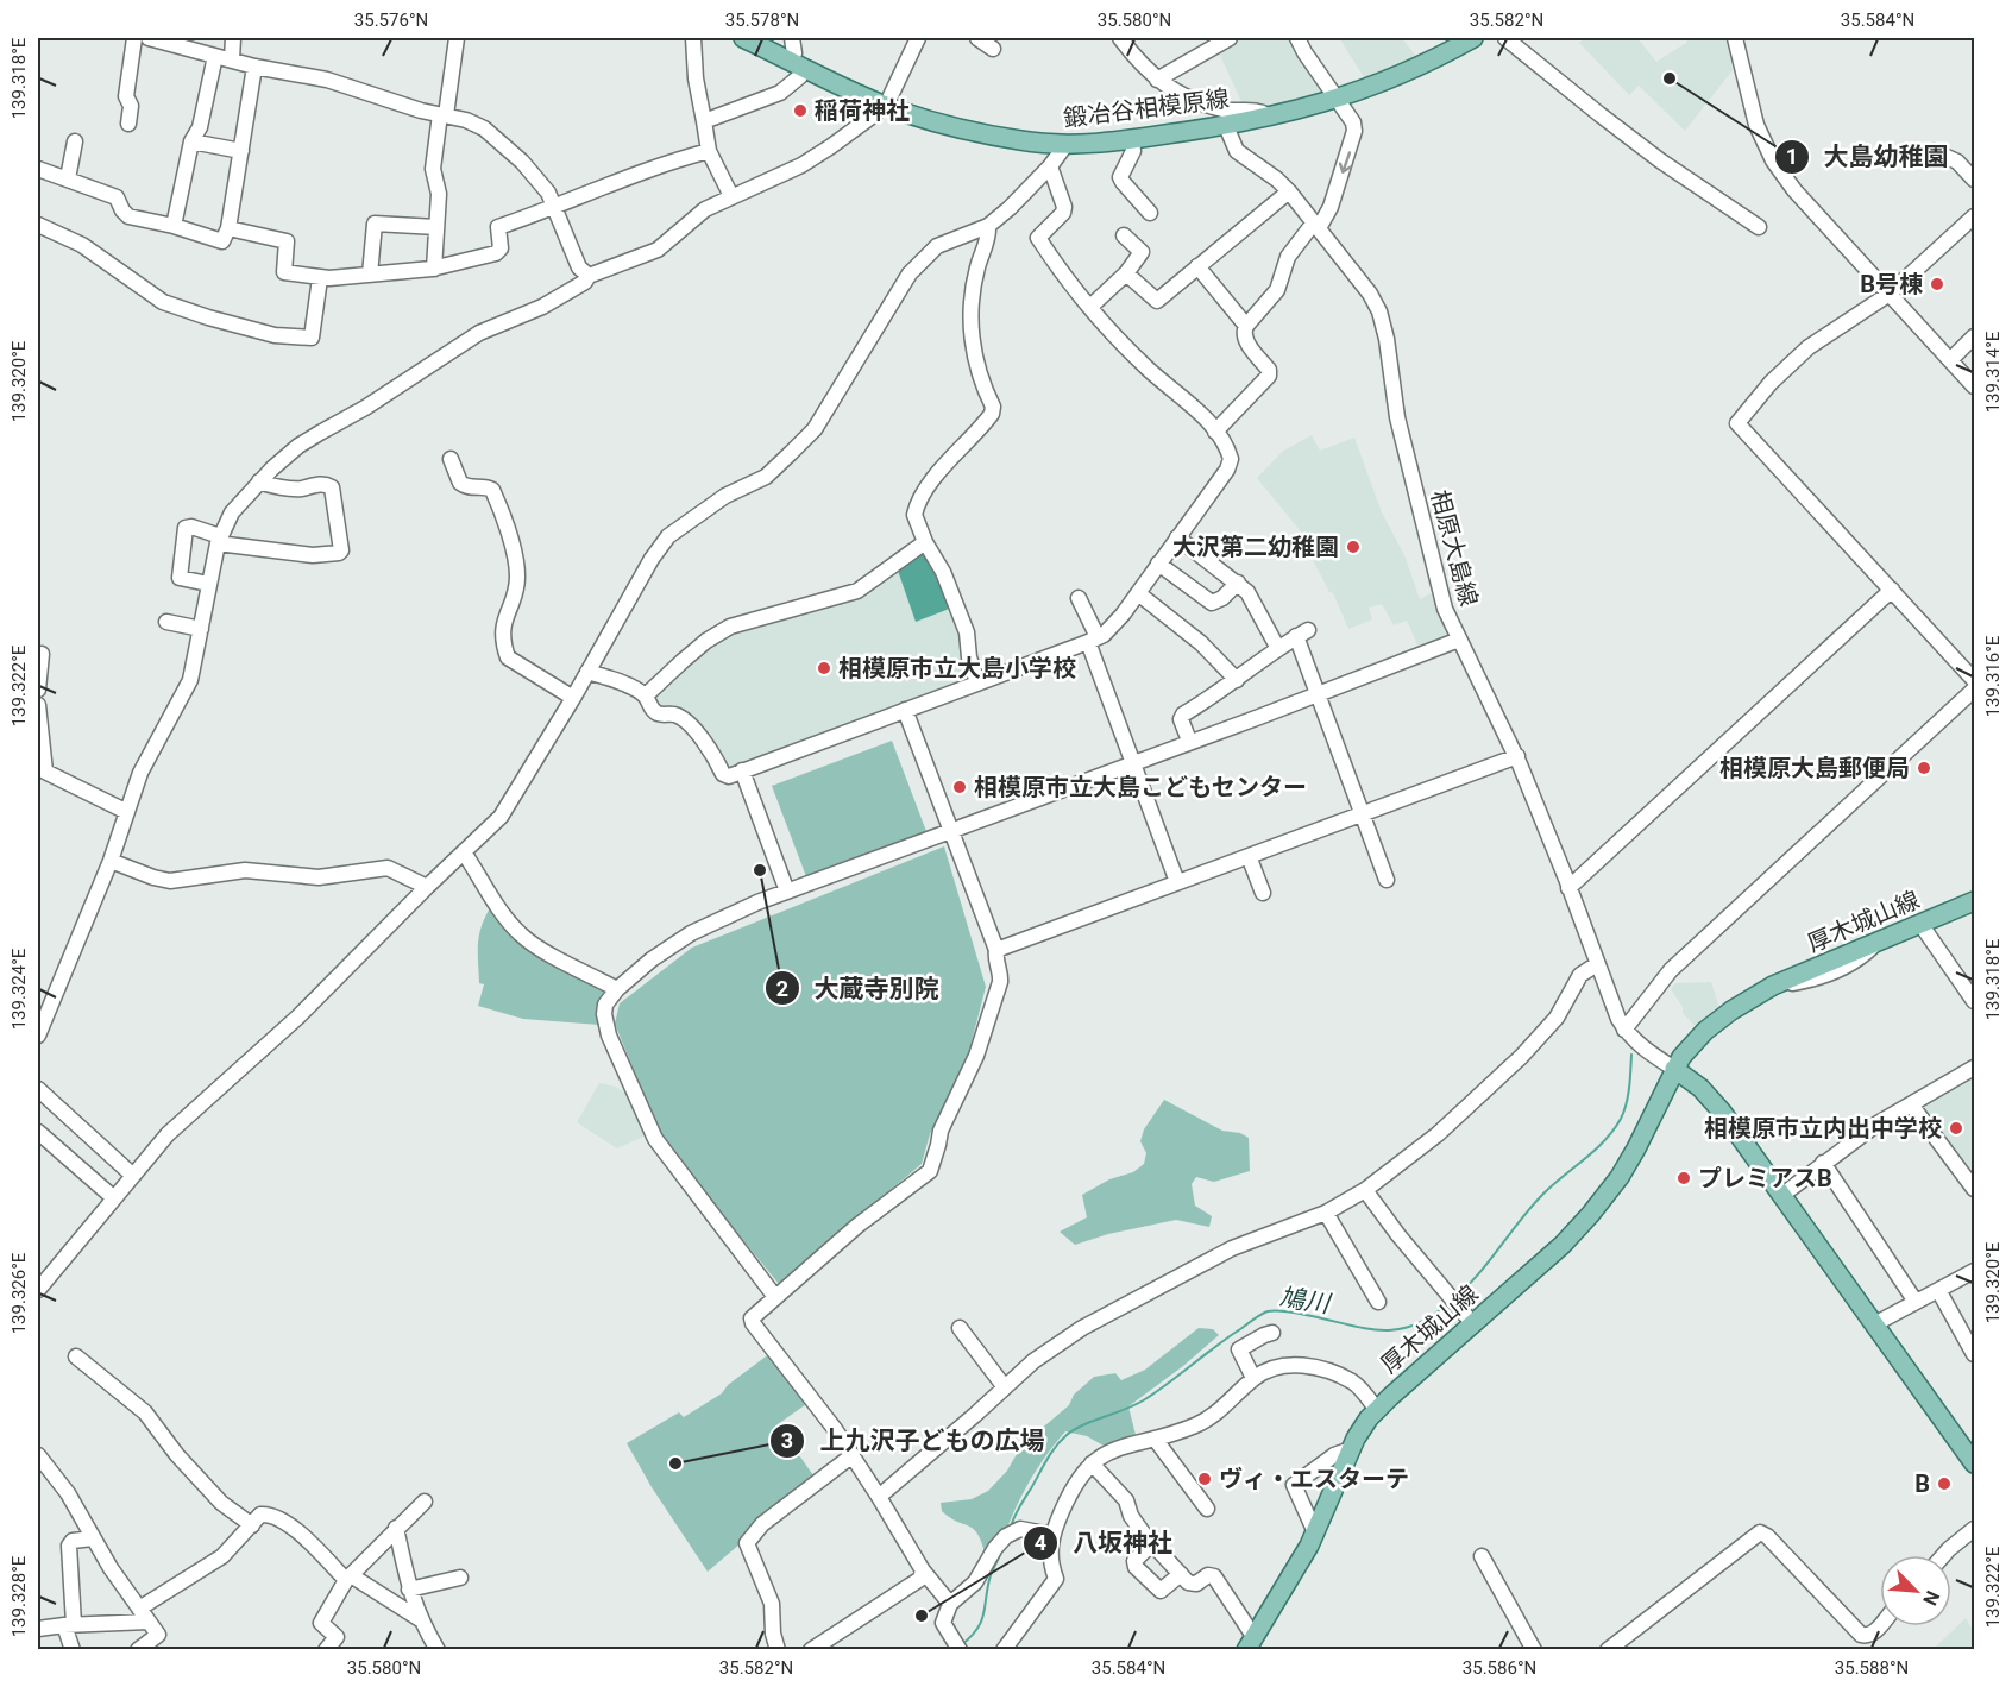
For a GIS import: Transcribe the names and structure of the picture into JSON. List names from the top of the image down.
{
  "streets": {
    "main road": ["鍛冶谷相模原線", "厚木城山線"],
    "street": ["相原大島線"]
  },
  "crossings": [
    ["鍛冶谷相模原線", "相原大島線"],
    ["相原大島線", "厚木城山線"]
  ],
  "water": ["鳩川"],
  "places": [
    "大島幼稚園",
    "稲荷神社",
    "B号棟",
    "大沢第二幼稚園",
    "相模原市立大島小学校",
    "相模原大島郵便局",
    "相模原市立大島こどもセンター",
    "大蔵寺別院",
    "相模原市立内出中学校",
    "プレミアスB",
    "上九沢子どもの広場",
    "ヴィ・エスターテ",
    "B",
    "八坂神社"
  ],
  "north": "bottom right",
  "coordinates": [
    "35.576°N",
    "35.578°N",
    "35.580°N",
    "35.582°N",
    "35.584°N",
    "139.318°E",
    "139.314°E",
    "139.320°E",
    "139.316°E",
    "139.322°E",
    "139.324°E",
    "139.326°E",
    "139.328°E",
    "35.586°N",
    "35.588°N"
  ]
}
